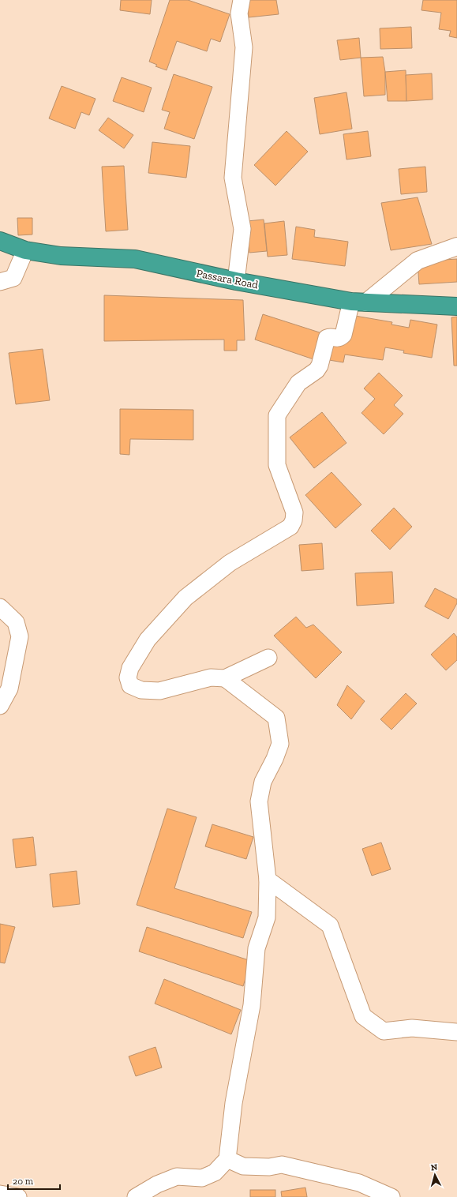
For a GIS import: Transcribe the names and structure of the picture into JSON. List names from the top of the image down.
{
  "streets": {
    "highway": ["Passara Road"]
  },
  "scale_bar": "20 m",
  "north": "top"
}
